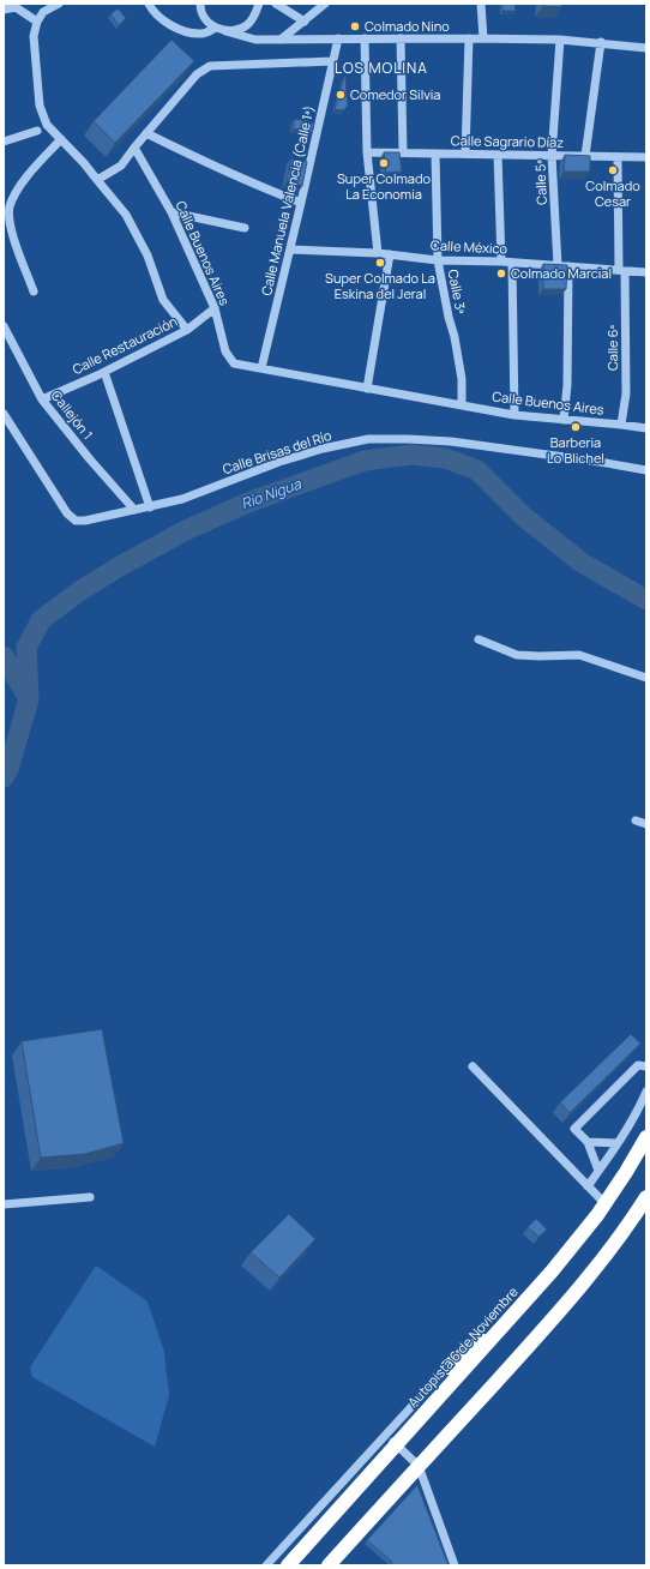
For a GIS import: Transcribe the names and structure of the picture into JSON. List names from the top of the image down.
{
  "streets": {
    "highway": ["Autopista 6 de Noviembre"],
    "street": [
      "Calle Sagrario Díaz",
      "Calle 5ª",
      "Calle Manuela Valencia (Calle 1ª)",
      "Calle México",
      "Calle Buenos Aires",
      "Calle 3ª",
      "Calle Restauración",
      "Calle 6ª",
      "Callejón 1",
      "Calle Brisas del Río"
    ]
  },
  "crossings": [
    ["Calle Sagrario Díaz", "Calle 5ª"],
    ["Calle Sagrario Díaz", "Calle 3ª"],
    ["Calle Sagrario Díaz", "Calle 6ª"],
    ["Calle 5ª", "Calle México"],
    ["Calle Manuela Valencia (Calle 1ª)", "Calle México"],
    ["Calle Manuela Valencia (Calle 1ª)", "Calle Buenos Aires"],
    ["Calle México", "Calle 3ª"],
    ["Calle México", "Calle 6ª"],
    ["Calle Buenos Aires", "Calle 3ª"],
    ["Calle Buenos Aires", "Calle Restauración"],
    ["Calle Buenos Aires", "Calle 6ª"],
    ["Calle Restauración", "Callejón 1"],
    ["Callejón 1", "Calle Brisas del Río"]
  ],
  "districts": ["LOS MOLINA"],
  "water": ["Río Nigua"],
  "places": [
    "Colmado Nino",
    "Comedor Silvia",
    "Super Colmado La Economia",
    "Colmado Cesar",
    "Super Colmado La Eskina del Jeral",
    "Colmado Marcial",
    "Barberia Lo Blichel"
  ]
}
